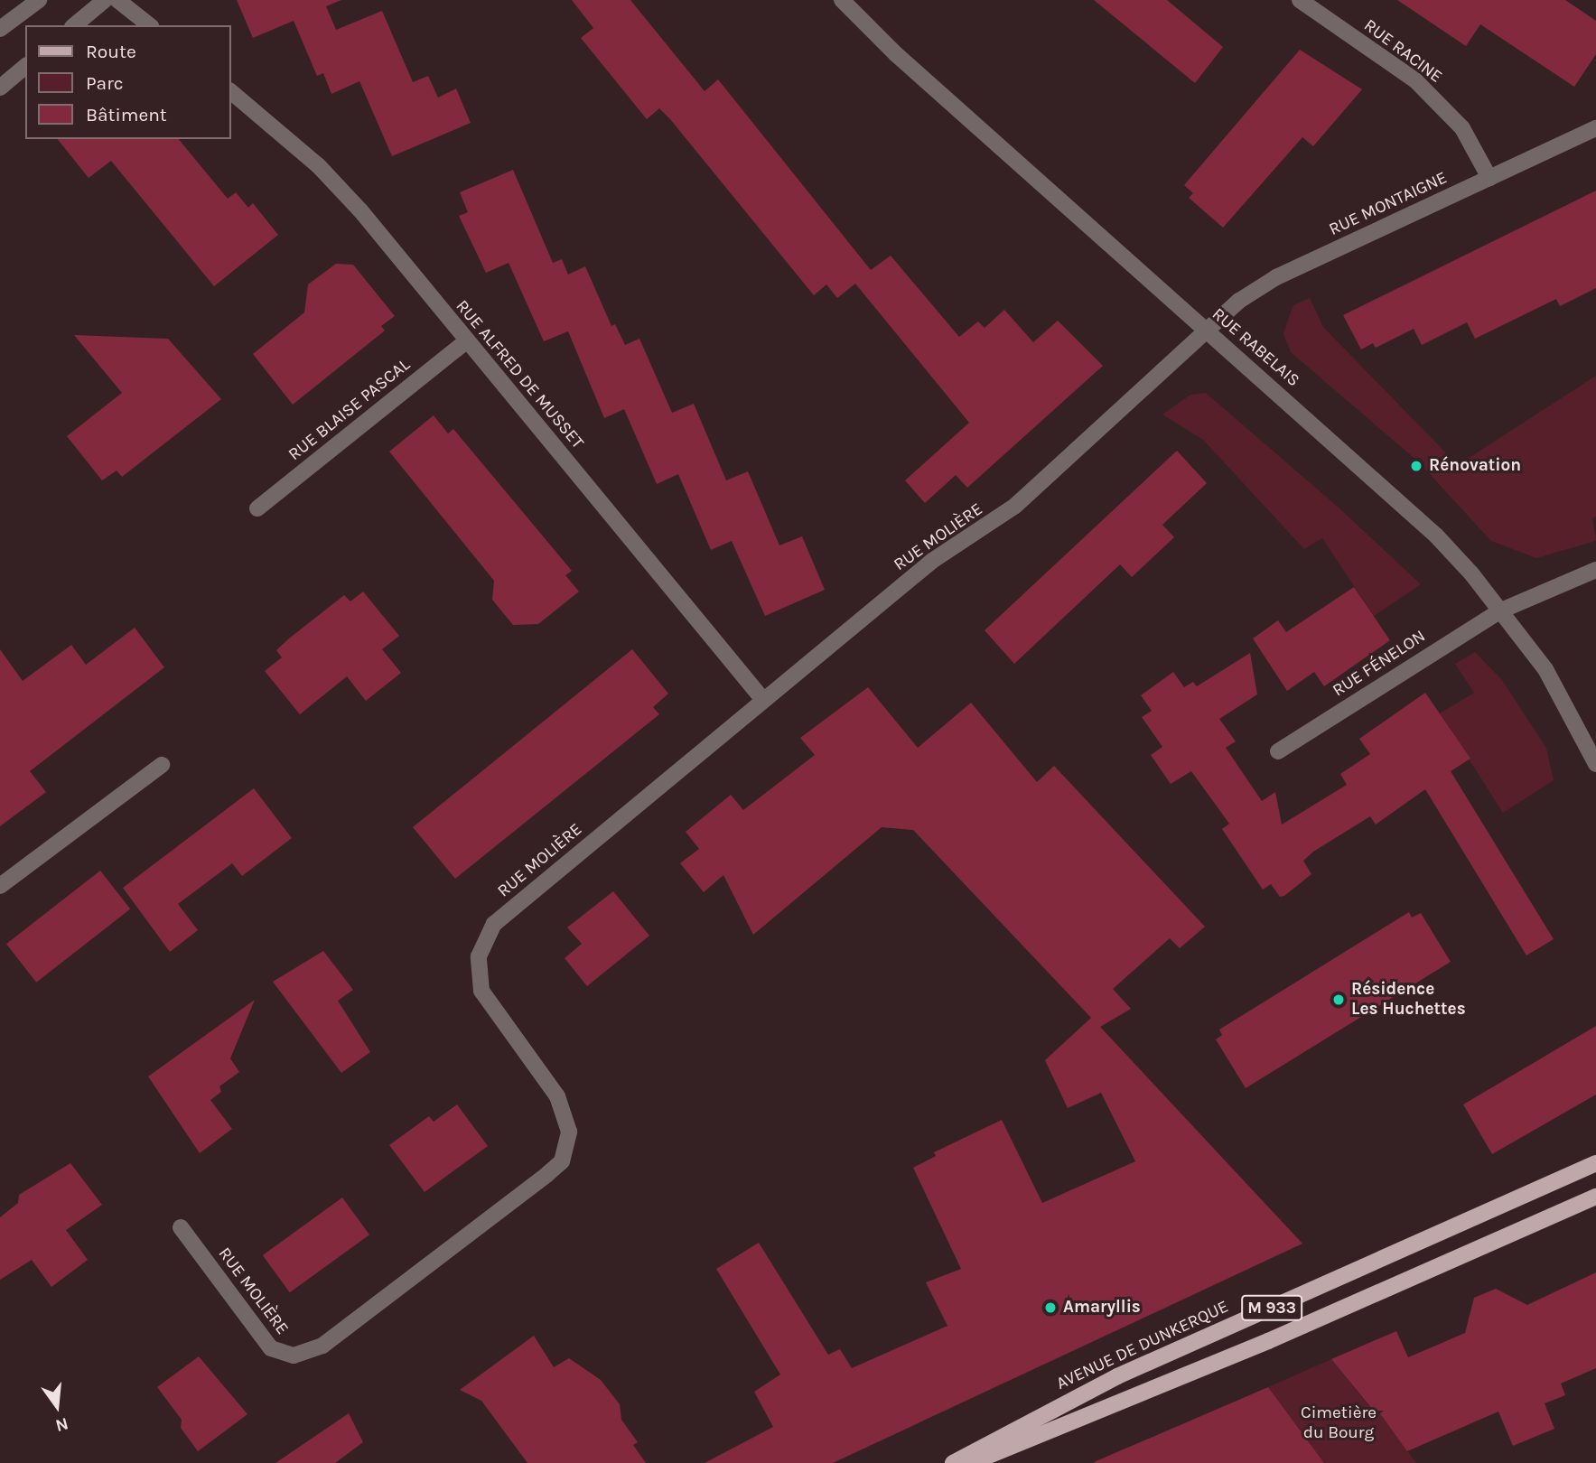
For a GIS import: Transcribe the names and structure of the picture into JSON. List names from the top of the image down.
{
  "streets": {
    "main road": ["M 933", "AVENUE DE DUNKERQUE"],
    "street": [
      "RUE RACINE",
      "RUE MONTAIGNE",
      "RUE RABELAIS",
      "RUE ALFRED DE MUSSET",
      "RUE BLAISE PASCAL",
      "RUE MOLIÈRE",
      "RUE FÉNELON"
    ]
  },
  "crossings": [
    ["RUE RACINE", "RUE MONTAIGNE"],
    ["RUE MONTAIGNE", "RUE RABELAIS"],
    ["RUE MONTAIGNE", "RUE MOLIÈRE"],
    ["RUE RABELAIS", "RUE MOLIÈRE"],
    ["RUE RABELAIS", "RUE FÉNELON"],
    ["RUE ALFRED DE MUSSET", "RUE BLAISE PASCAL"],
    ["RUE ALFRED DE MUSSET", "RUE MOLIÈRE"]
  ],
  "parks": ["Cimetière du Bourg"],
  "places": ["Rénovation", "Résidence Les Huchettes", "Amaryllis"],
  "legend": ["Route", "Parc", "Bâtiment"],
  "north": "bottom"
}
